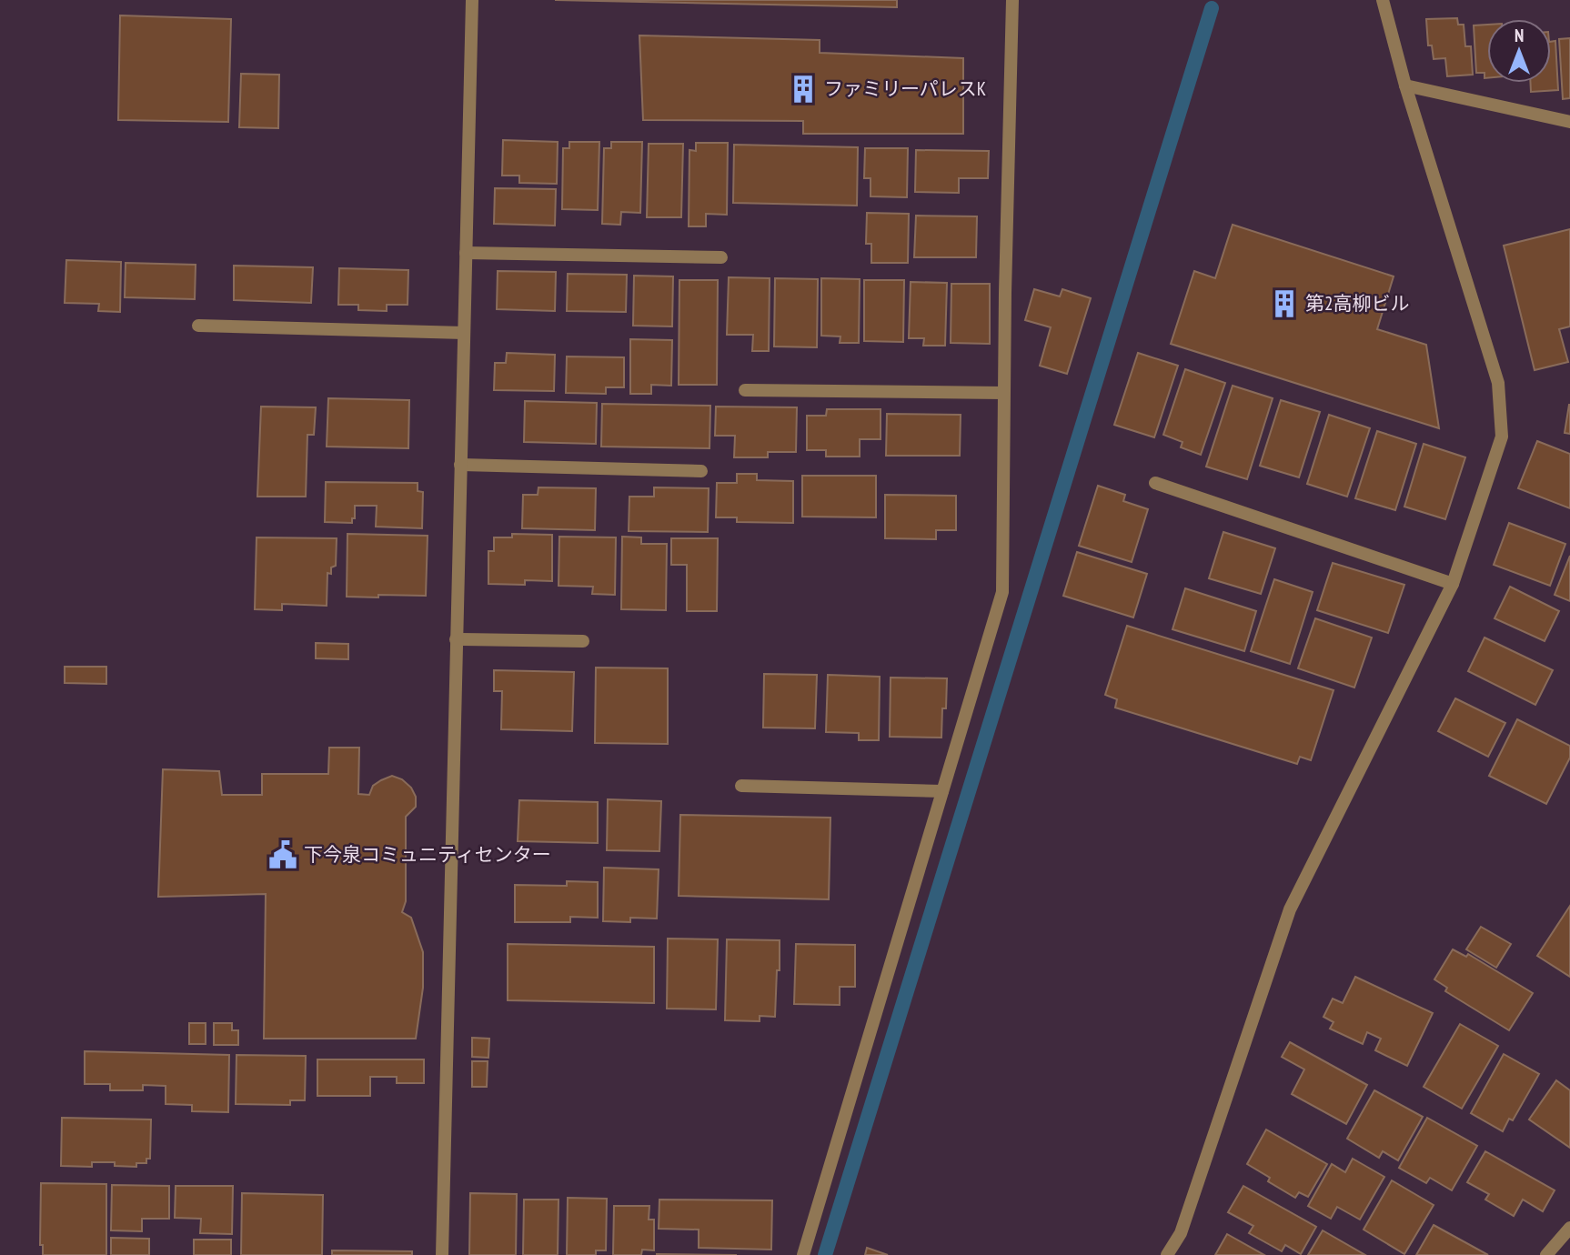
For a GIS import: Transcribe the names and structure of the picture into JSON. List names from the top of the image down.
{
  "places": {
    "building": ["ファミリーパレスK", "第2高柳ビル"],
    "public building": ["下今泉コミュニティセンター"]
  },
  "north": "top"
}
